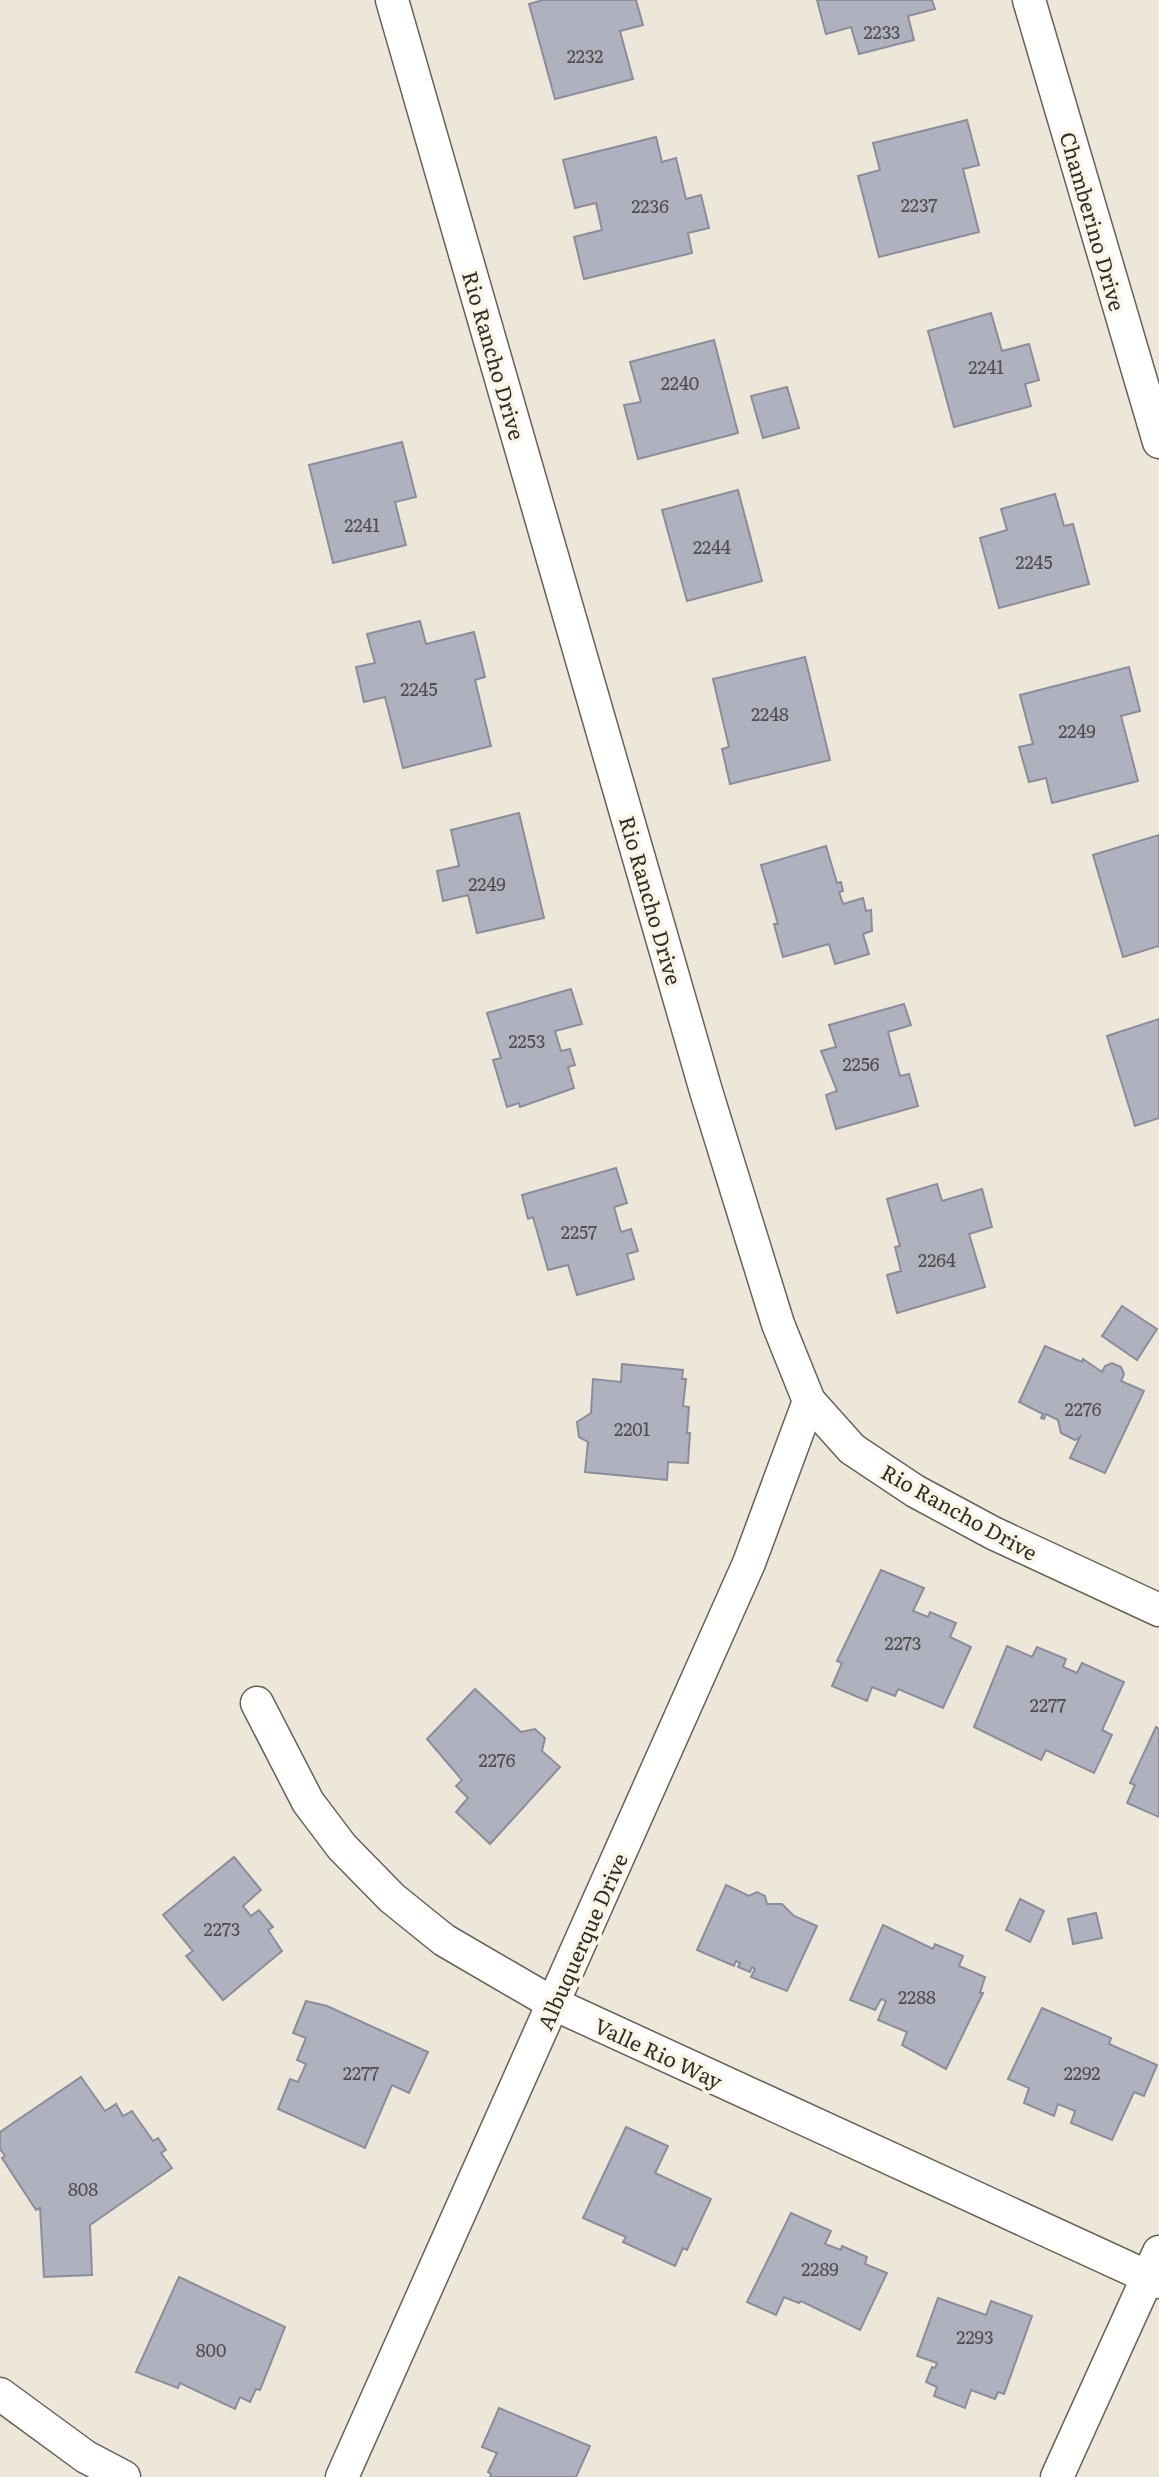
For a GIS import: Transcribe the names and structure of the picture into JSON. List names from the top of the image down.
{
  "streets": {
    "street": [
      "Chamberino Drive",
      "Rio Rancho Drive",
      "Albuquerque Drive",
      "Valle Rio Way"
    ]
  },
  "crossings": [
    ["Rio Rancho Drive", "Albuquerque Drive"],
    ["Albuquerque Drive", "Valle Rio Way"]
  ],
  "house_numbers": [
    "2233",
    "2232",
    "2237",
    "2236",
    "2241",
    "2240",
    "2241",
    "2244",
    "2245",
    "2245",
    "2248",
    "2249",
    "2249",
    "2253",
    "2256",
    "2257",
    "2264",
    "2276",
    "2201",
    "2273",
    "2277",
    "2276",
    "2273",
    "2288",
    "2277",
    "2292",
    "808",
    "2289",
    "2293",
    "800"
  ]
}
